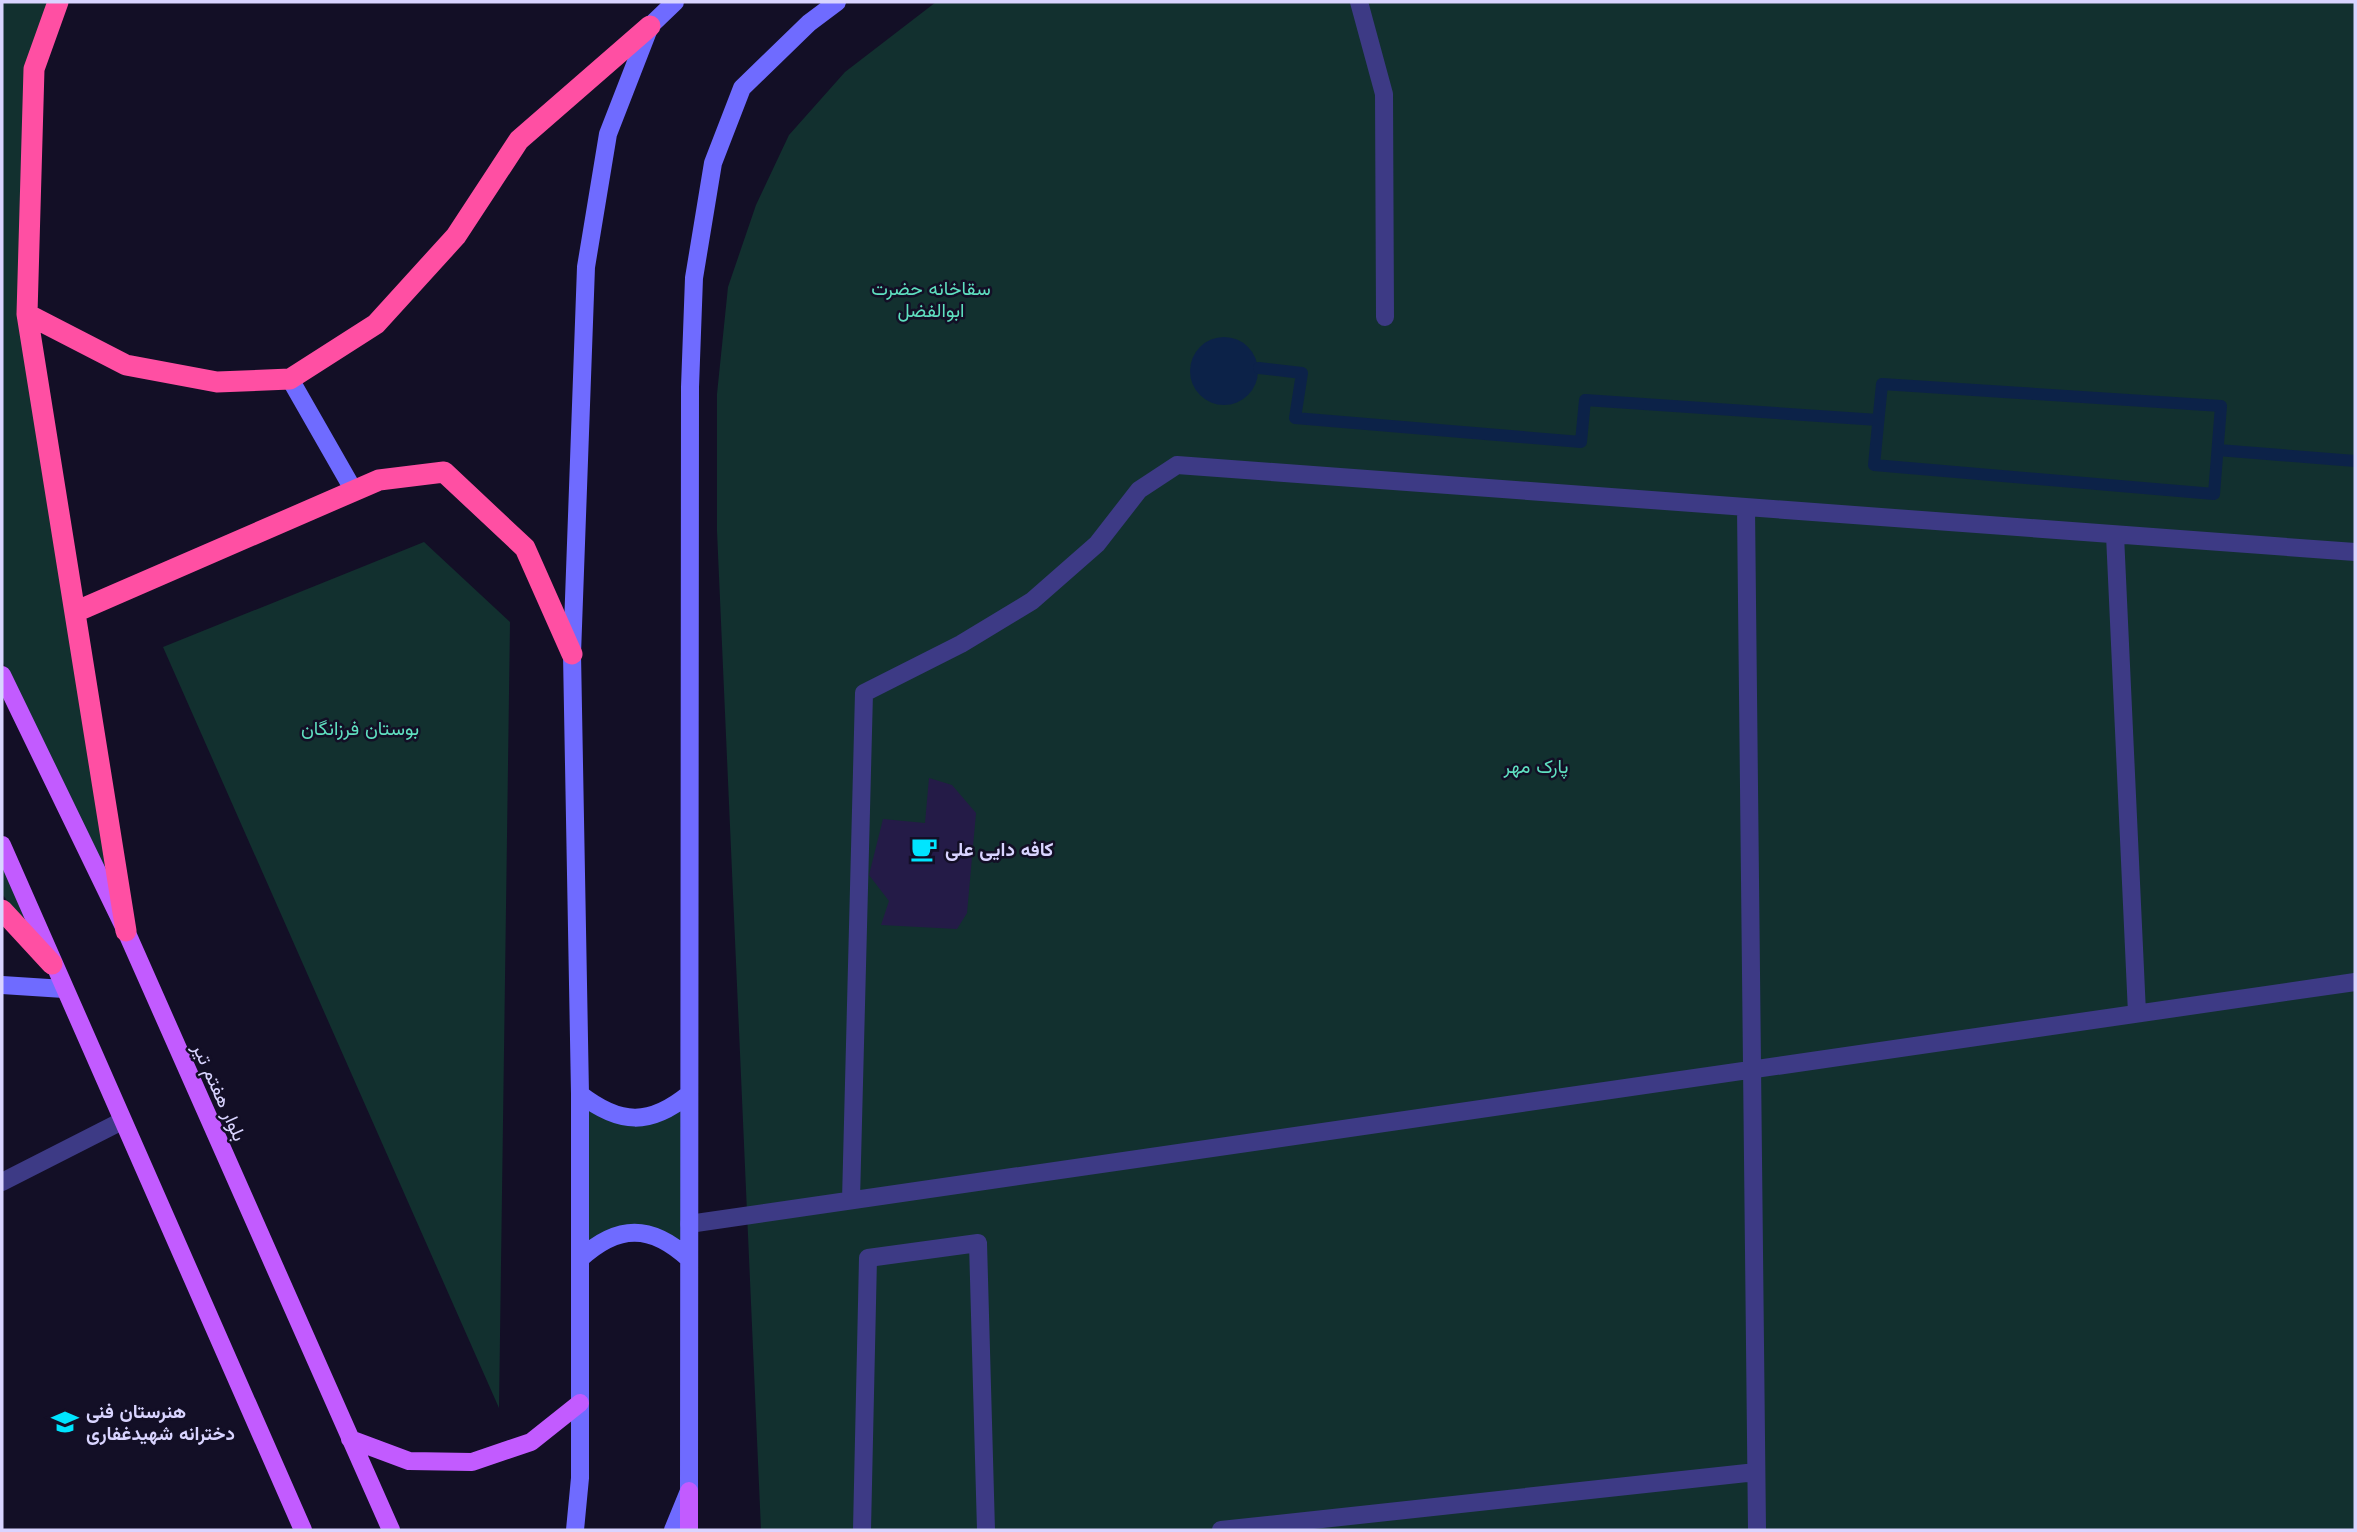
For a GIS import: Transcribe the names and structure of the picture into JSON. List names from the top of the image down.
{
  "streets": {
    "main road": ["بلوار هفتم تیر"]
  },
  "parks": ["سقاخانه حضرت ابوالفضل", "بوستان فرزانگان", "پارک مهر"],
  "places": {
    "cafe": ["کافه دایی علی"],
    "school or university": ["هنرستان فنی دخترانه شهیدغفاری"]
  }
}
